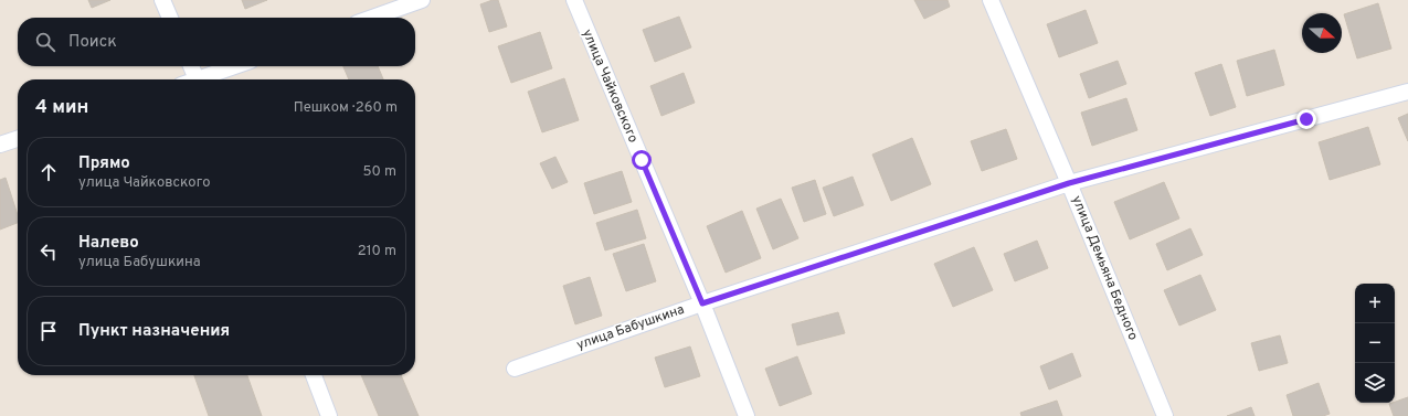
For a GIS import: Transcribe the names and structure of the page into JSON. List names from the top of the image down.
{
  "streets": {
    "street": ["улица Чайковского", "улица Демьяна Бедного", "улица Бабушкина"]
  },
  "crossings": [
    ["улица Чайковского", "улица Бабушкина"],
    ["улица Демьяна Бедного", "улица Бабушкина"]
  ],
  "north": "right",
  "page": {
    "search": "Поиск",
    "heading": ["4 мин", "Пешком · 260 m"],
    "list": [
      ["Прямо", "улица Чайковского", "50 m"],
      ["Налево", "улица Бабушкина", "210 m"],
      "Пункт назначения"
    ],
    "map_buttons": ["+", "−"]
  }
}
